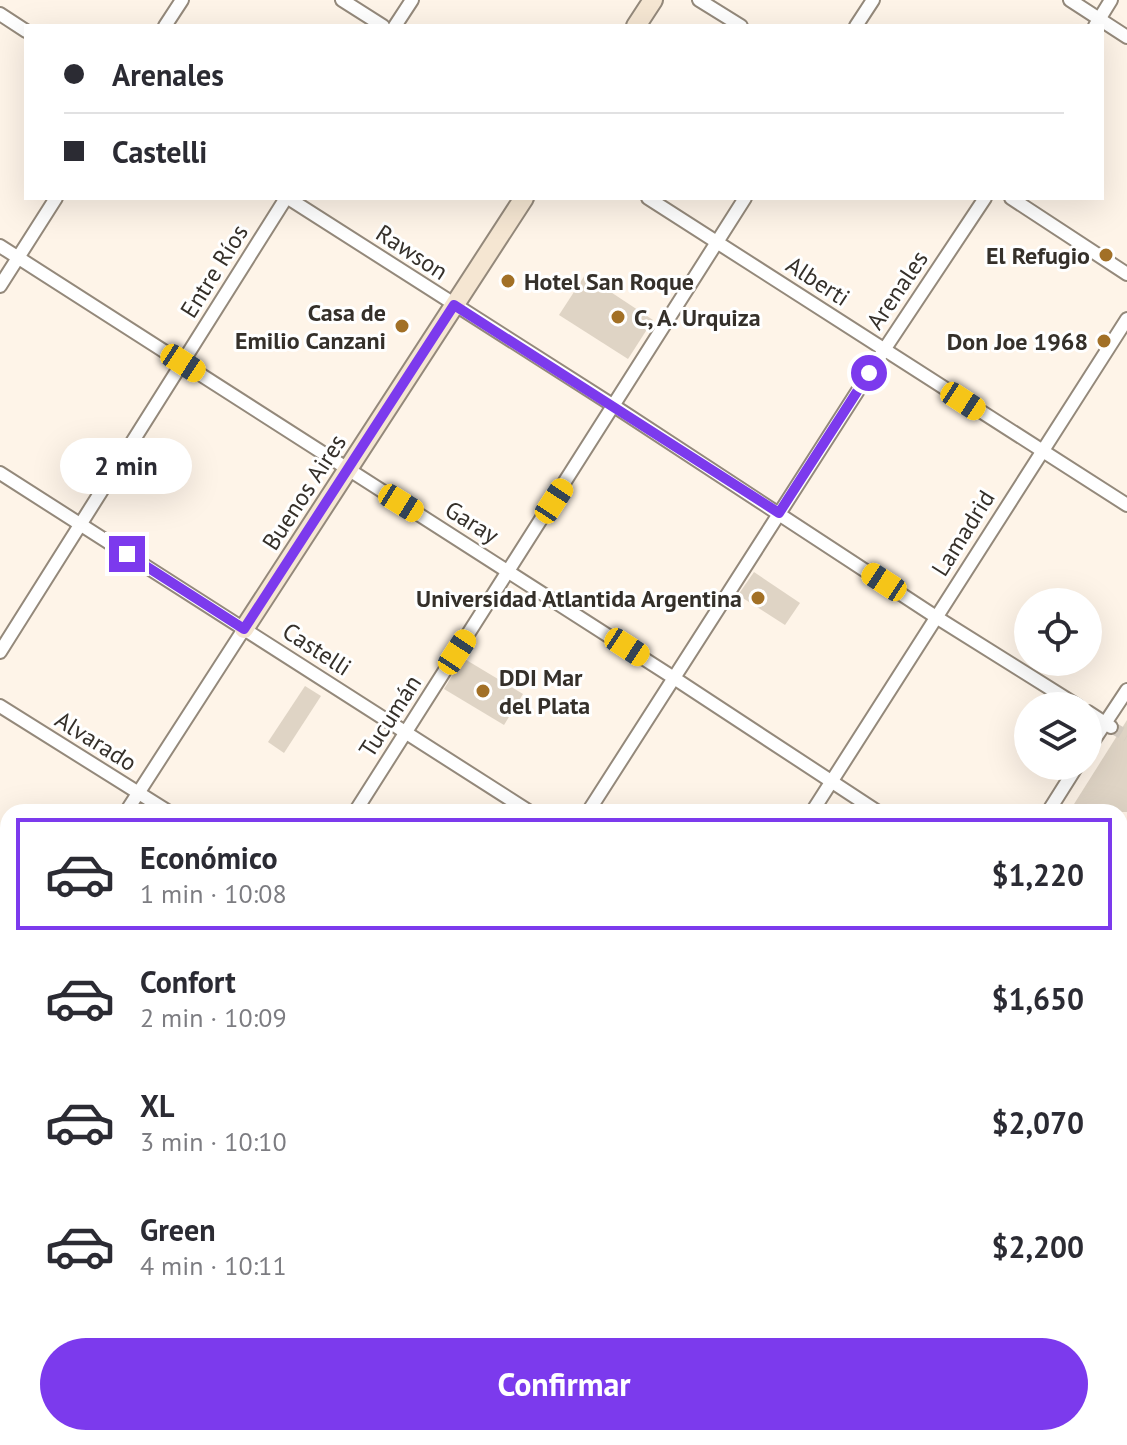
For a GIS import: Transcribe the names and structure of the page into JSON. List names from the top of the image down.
{
  "streets": {
    "street": [
      "Rawson",
      "Entre Ríos",
      "Alberti",
      "Arenales",
      "Buenos Aires",
      "Garay",
      "Lamadrid",
      "Castelli",
      "Tucumán",
      "Alvarado"
    ]
  },
  "crossings": [
    ["Rawson", "Arenales"],
    ["Rawson", "Buenos Aires"],
    ["Rawson", "Lamadrid"],
    ["Rawson", "Tucumán"],
    ["Entre Ríos", "Garay"],
    ["Entre Ríos", "Castelli"],
    ["Alberti", "Arenales"],
    ["Alberti", "Lamadrid"],
    ["Alberti", "Tucumán"],
    ["Arenales", "Garay"],
    ["Buenos Aires", "Garay"],
    ["Buenos Aires", "Castelli"],
    ["Buenos Aires", "Alvarado"],
    ["Garay", "Lamadrid"],
    ["Garay", "Tucumán"],
    ["Castelli", "Tucumán"]
  ],
  "places": [
    "El Refugio",
    "Hotel San Roque",
    "C, A. Urquiza",
    "Casa de Emilio Canzani",
    "Don Joe 1968",
    "Universidad Atlantida Argentina",
    "DDI Mar del Plata"
  ],
  "page": {
    "banner": ["Arenales", "Castelli"],
    "bubble": "2 min",
    "list": [
      {
        "name": "Económico",
        "note": "1 min · 10:08",
        "value": "$1,220"
      },
      {
        "name": "Confort",
        "note": "2 min · 10:09",
        "value": "$1,650"
      },
      {
        "name": "XL",
        "note": "3 min · 10:10",
        "value": "$2,070"
      },
      {
        "name": "Green",
        "note": "4 min · 10:11",
        "value": "$2,200"
      }
    ],
    "buttons": "Confirmar"
  }
}
